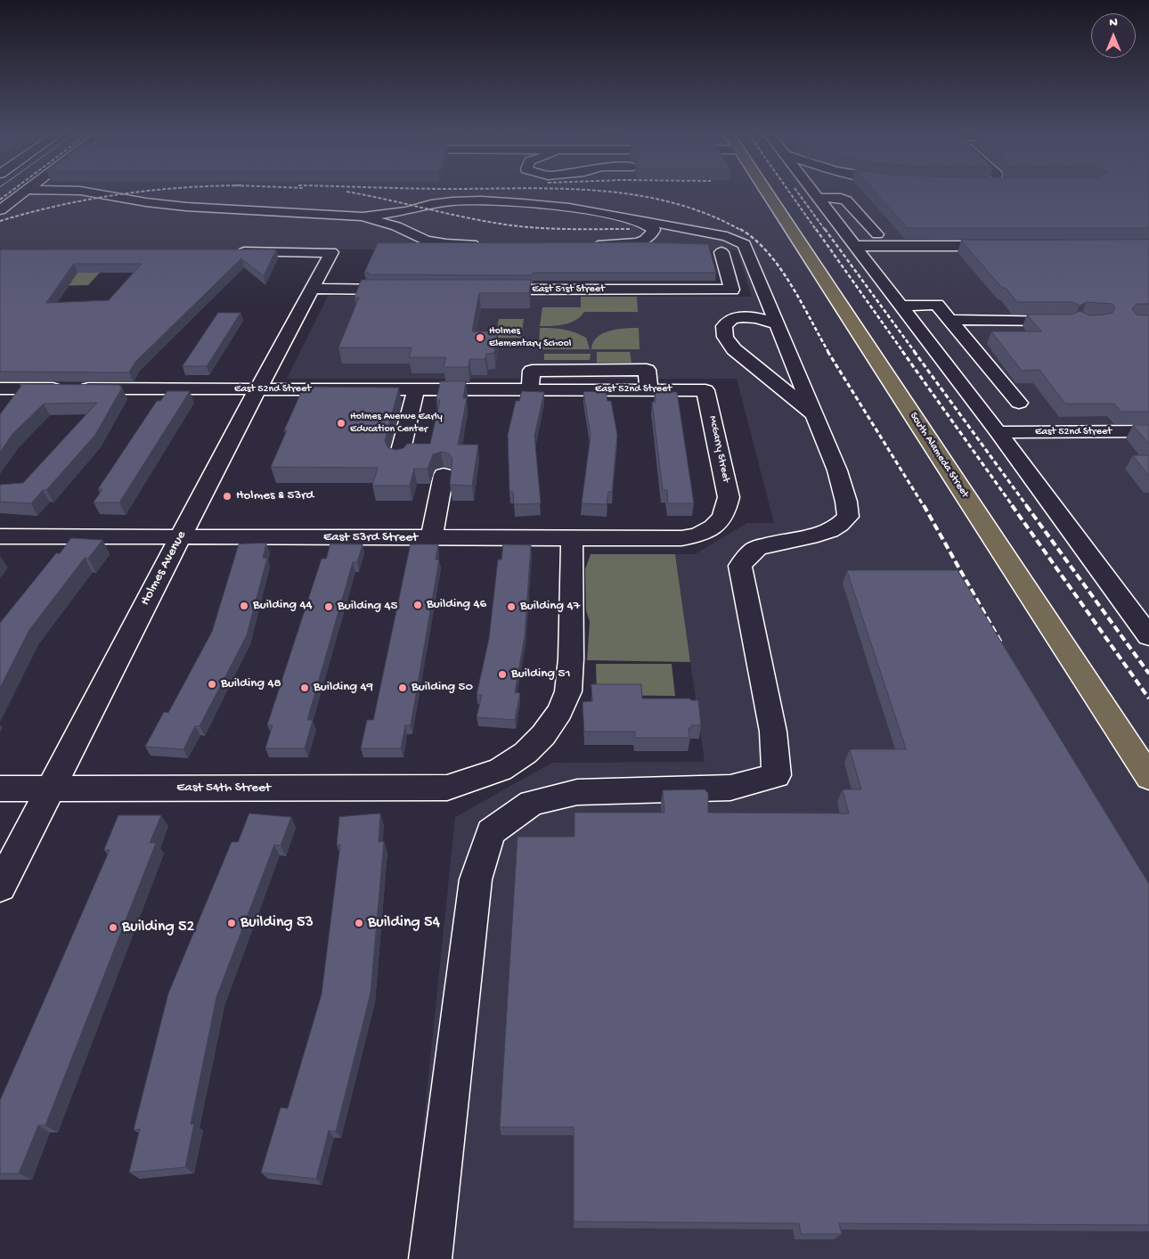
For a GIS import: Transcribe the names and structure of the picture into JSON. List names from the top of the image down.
{
  "streets": {
    "main road": ["South Alameda Street"],
    "street": [
      "East 51st Street",
      "East 52nd Street",
      "McGarry Street",
      "East 53rd Street",
      "Holmes Avenue",
      "East 54th Street"
    ]
  },
  "crossings": [
    ["East 52nd Street", "McGarry Street"],
    ["East 52nd Street", "Holmes Avenue"],
    ["McGarry Street", "East 53rd Street"],
    ["East 53rd Street", "Holmes Avenue"],
    ["East 53rd Street", "East 54th Street"],
    ["Holmes Avenue", "East 54th Street"]
  ],
  "places": [
    "Holmes Elementary School",
    "Holmes Avenue Early Education Center",
    "Holmes & 53rd",
    "Building 46",
    "Building 44",
    "Building 45",
    "Building 47",
    "Building 51",
    "Building 48",
    "Building 49",
    "Building 50",
    "Building 53",
    "Building 54",
    "Building 52"
  ],
  "north": "top"
}
